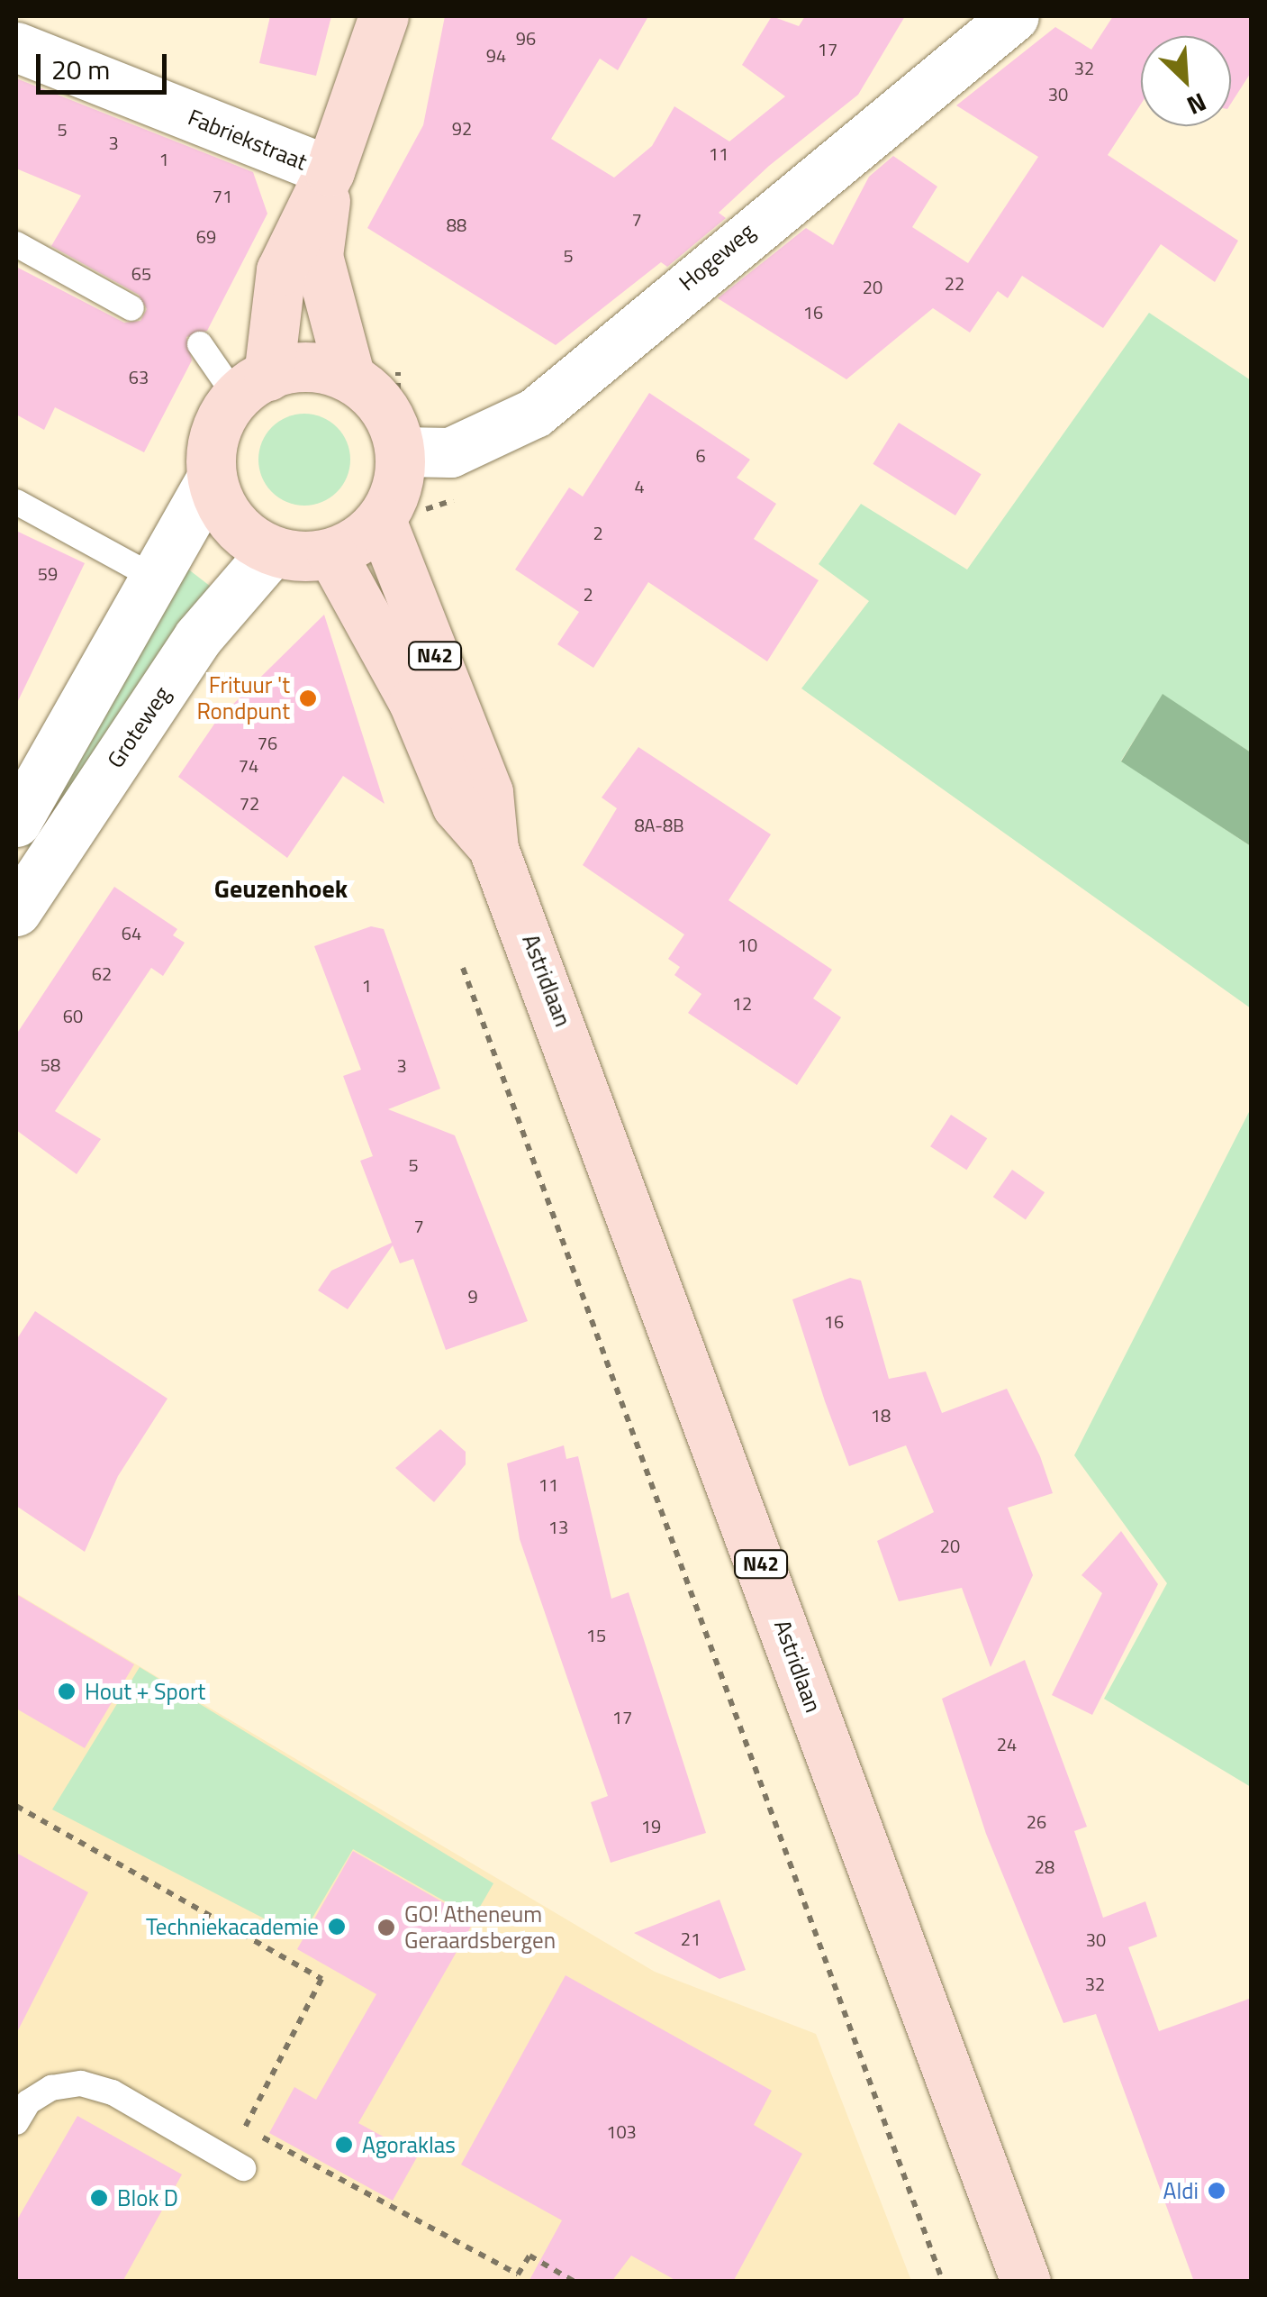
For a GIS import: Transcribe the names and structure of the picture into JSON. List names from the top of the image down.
{
  "streets": {
    "main road": ["N42", "Astridlaan"],
    "street": ["Fabriekstraat", "Hogeweg", "Groteweg"]
  },
  "crossings": [
    ["Hogeweg", "Groteweg"],
    ["Hogeweg", "Astridlaan"],
    ["Groteweg", "Astridlaan"]
  ],
  "districts": ["Geuzenhoek"],
  "places": [
    "Frituur 't Rondpunt",
    "Hout + Sport",
    "Techniekacademie",
    "GO! Atheneum Geraardsbergen",
    "Agoraklas",
    "Aldi",
    "Blok D"
  ],
  "house_numbers": [
    "96",
    "17",
    "94",
    "32",
    "30",
    "92",
    "5",
    "3",
    "11",
    "1",
    "71",
    "7",
    "88",
    "69",
    "5",
    "65",
    "22",
    "20",
    "16",
    "63",
    "6",
    "4",
    "2",
    "59",
    "2",
    "76",
    "74",
    "72",
    "8A-8B",
    "64",
    "10",
    "62",
    "1",
    "12",
    "60",
    "58",
    "3",
    "5",
    "7",
    "9",
    "16",
    "18",
    "11",
    "13",
    "20",
    "15",
    "17",
    "24",
    "26",
    "19",
    "28",
    "21",
    "30",
    "32",
    "103"
  ],
  "scale_bar": "20 m",
  "north": "bottom right"
}
